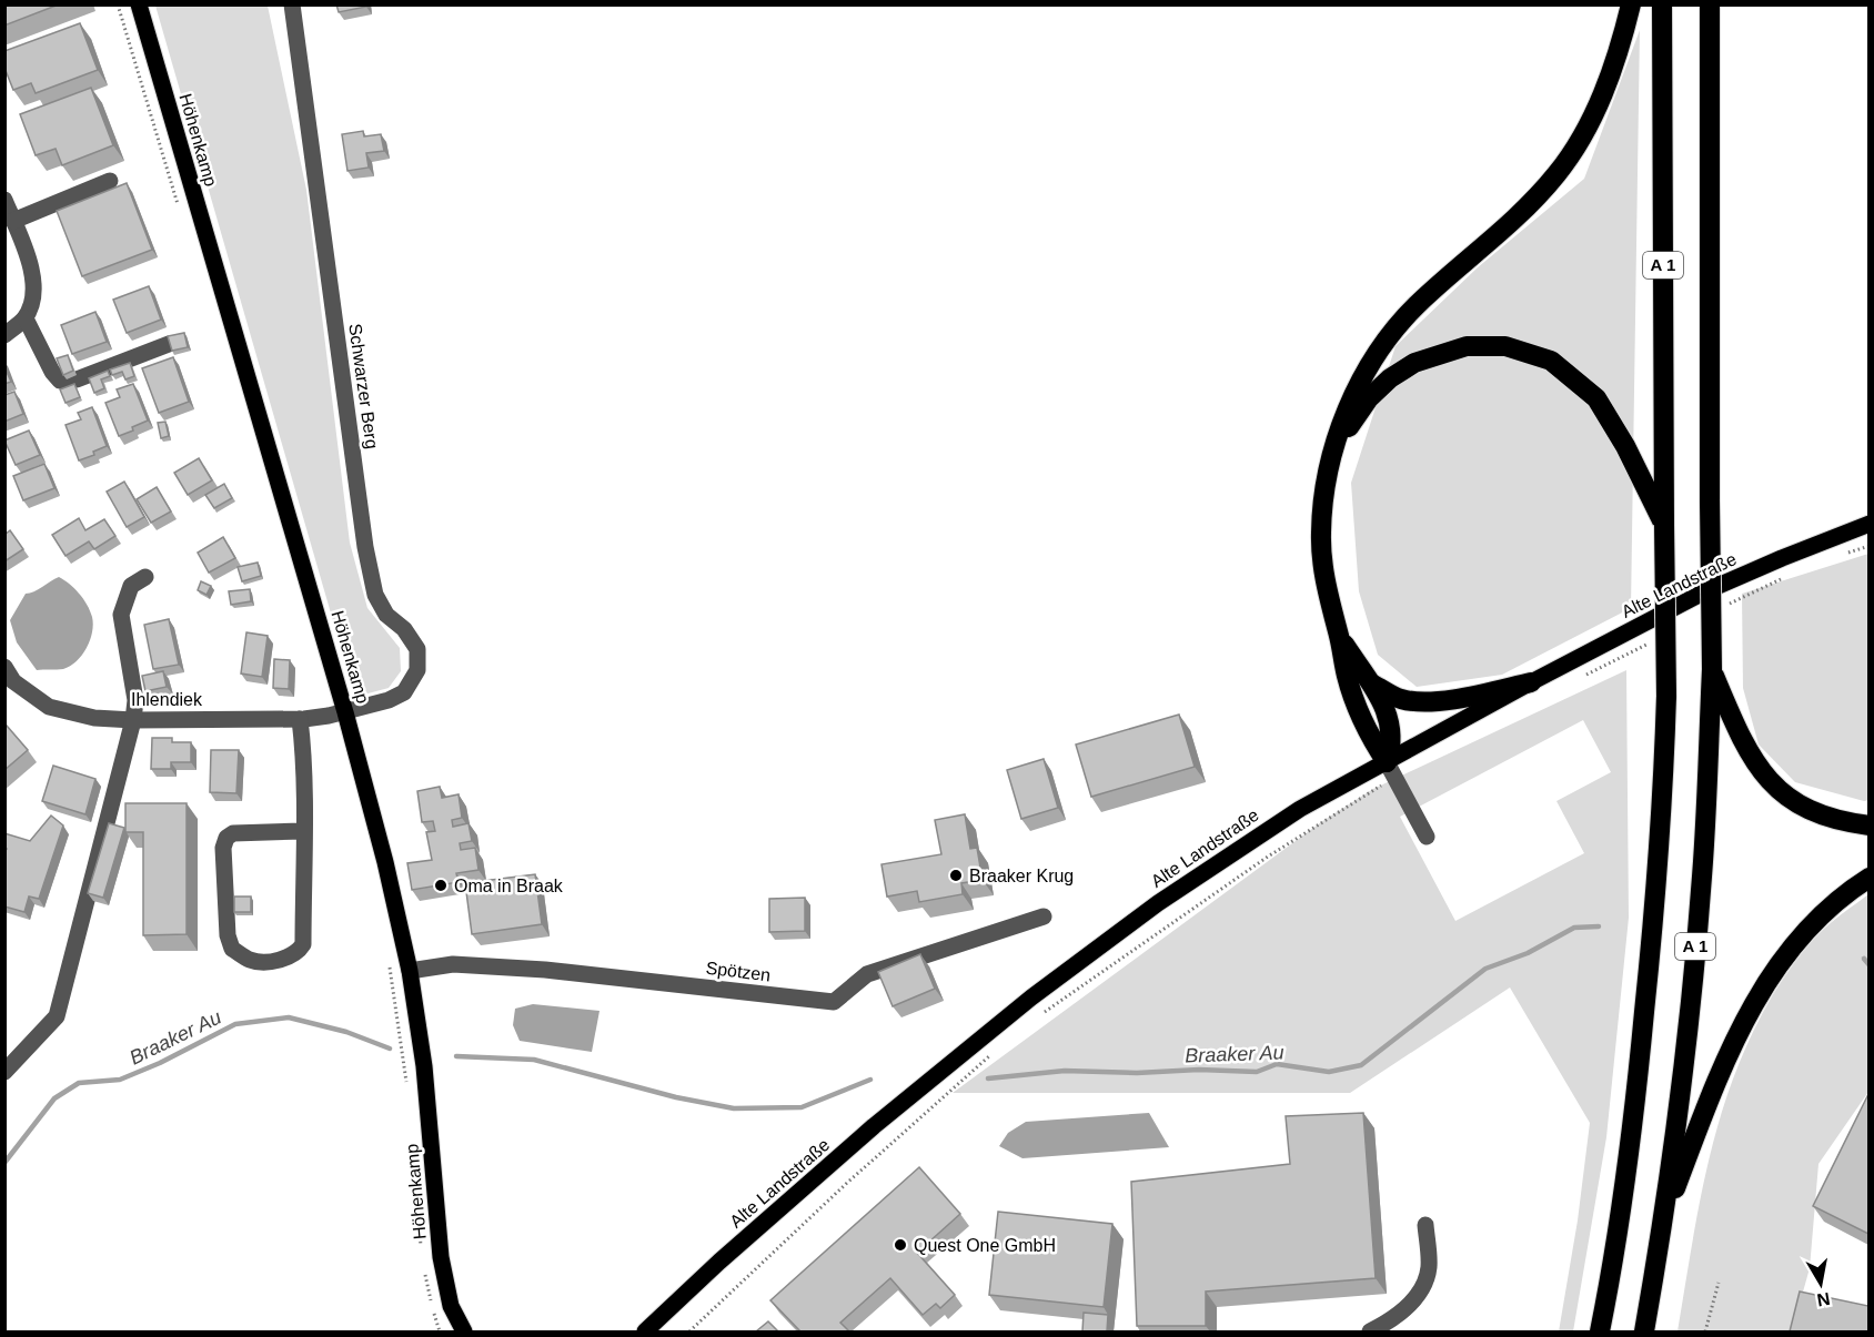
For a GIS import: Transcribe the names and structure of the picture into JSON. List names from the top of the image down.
{
  "streets": {
    "highway": ["A 1"],
    "main road": ["Höhenkamp", "Alte Landstraße"],
    "street": ["Schwarzer Berg", "Ihlendiek", "Spötzen"]
  },
  "crossings": [
    ["Höhenkamp", "Schwarzer Berg"],
    ["Höhenkamp", "Ihlendiek"],
    ["Höhenkamp", "Spötzen"],
    ["Schwarzer Berg", "Ihlendiek"]
  ],
  "water": ["Braaker Au"],
  "places": ["Braaker Krug", "Oma in Braak", "Quest One GmbH"],
  "north": "bottom"
}
